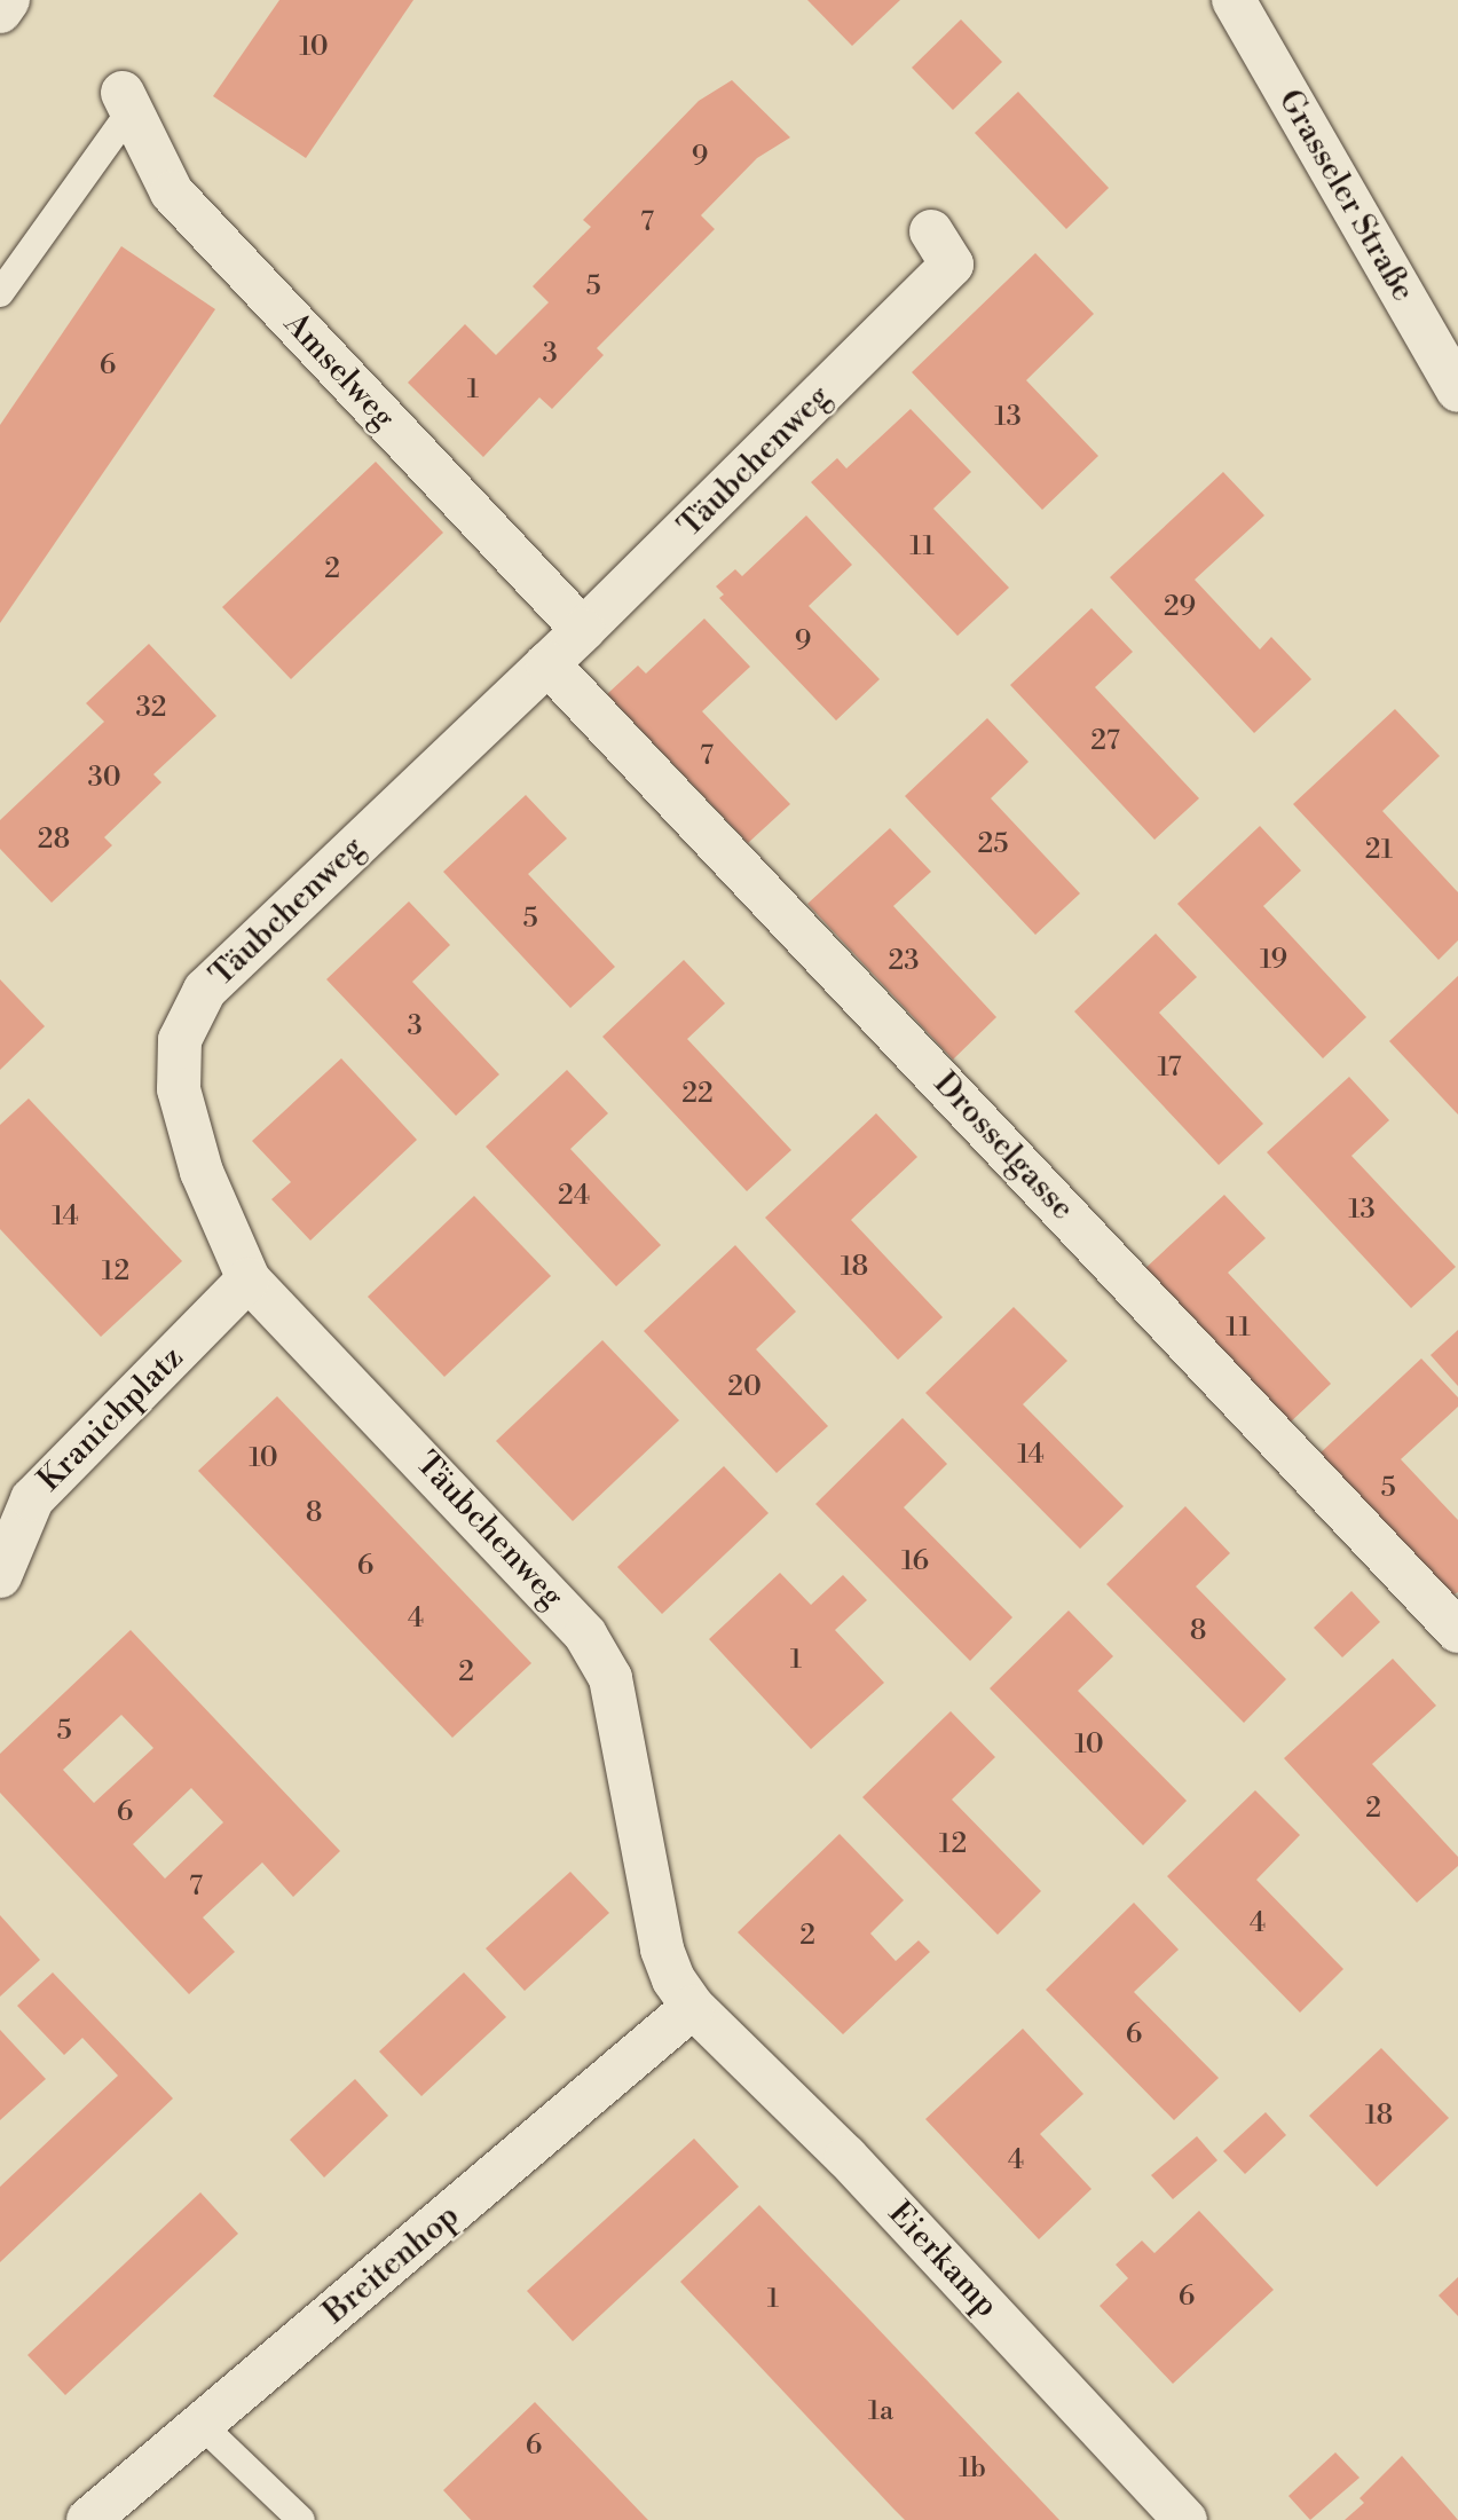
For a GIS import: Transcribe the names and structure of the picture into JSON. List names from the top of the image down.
{
  "streets": {
    "street": [
      "Grasseler Straße",
      "Amselweg",
      "Täubchenweg",
      "Drosselgasse",
      "Kranichplatz",
      "Eierkamp",
      "Breitenhop"
    ]
  },
  "crossings": [
    ["Amselweg", "Täubchenweg"],
    ["Täubchenweg", "Drosselgasse"],
    ["Täubchenweg", "Kranichplatz"],
    ["Täubchenweg", "Eierkamp"],
    ["Täubchenweg", "Breitenhop"],
    ["Eierkamp", "Breitenhop"]
  ],
  "house_numbers": [
    "10",
    "9",
    "7",
    "5",
    "3",
    "6",
    "1",
    "13",
    "11",
    "2",
    "29",
    "9",
    "32",
    "27",
    "7",
    "30",
    "28",
    "25",
    "21",
    "5",
    "19",
    "23",
    "3",
    "17",
    "22",
    "24",
    "13",
    "14",
    "18",
    "12",
    "11",
    "20",
    "14",
    "10",
    "5",
    "8",
    "16",
    "6",
    "4",
    "8",
    "1",
    "2",
    "5",
    "10",
    "2",
    "6",
    "12",
    "7",
    "4",
    "2",
    "6",
    "18",
    "4",
    "6",
    "1",
    "1a",
    "6",
    "1b"
  ]
}
